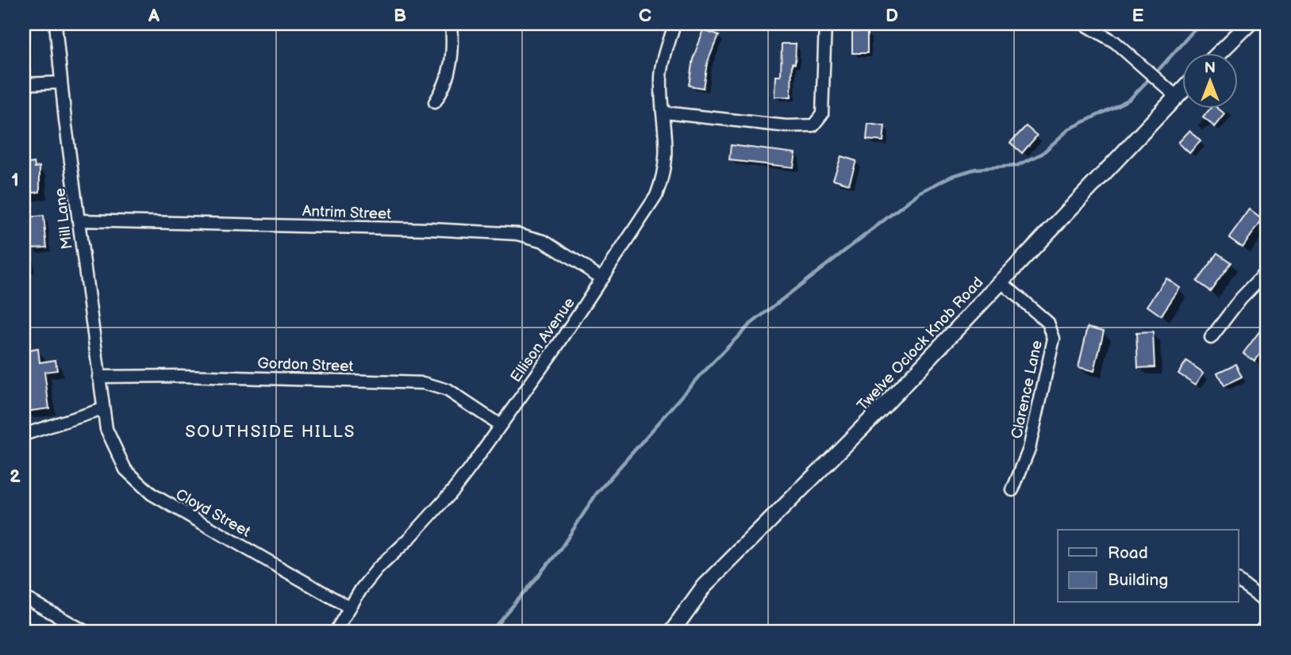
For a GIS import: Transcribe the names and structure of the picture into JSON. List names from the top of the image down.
{
  "streets": {
    "street": [
      "Antrim Street",
      "Mill Lane",
      "Ellison Avenue",
      "Twelve Oclock Knob Road",
      "Gordon Street",
      "Clarence Lane",
      "Cloyd Street"
    ]
  },
  "crossings": [
    ["Antrim Street", "Mill Lane"],
    ["Antrim Street", "Ellison Avenue"],
    ["Mill Lane", "Gordon Street"],
    ["Mill Lane", "Cloyd Street"],
    ["Ellison Avenue", "Gordon Street"],
    ["Ellison Avenue", "Cloyd Street"],
    ["Twelve Oclock Knob Road", "Clarence Lane"]
  ],
  "districts": ["SOUTHSIDE HILLS"],
  "legend": ["Road", "Building"],
  "north": "top",
  "grid": {
    "columns": [
      "A",
      "B",
      "C",
      "D",
      "E"
    ],
    "rows": ["1", "2"]
  }
}
